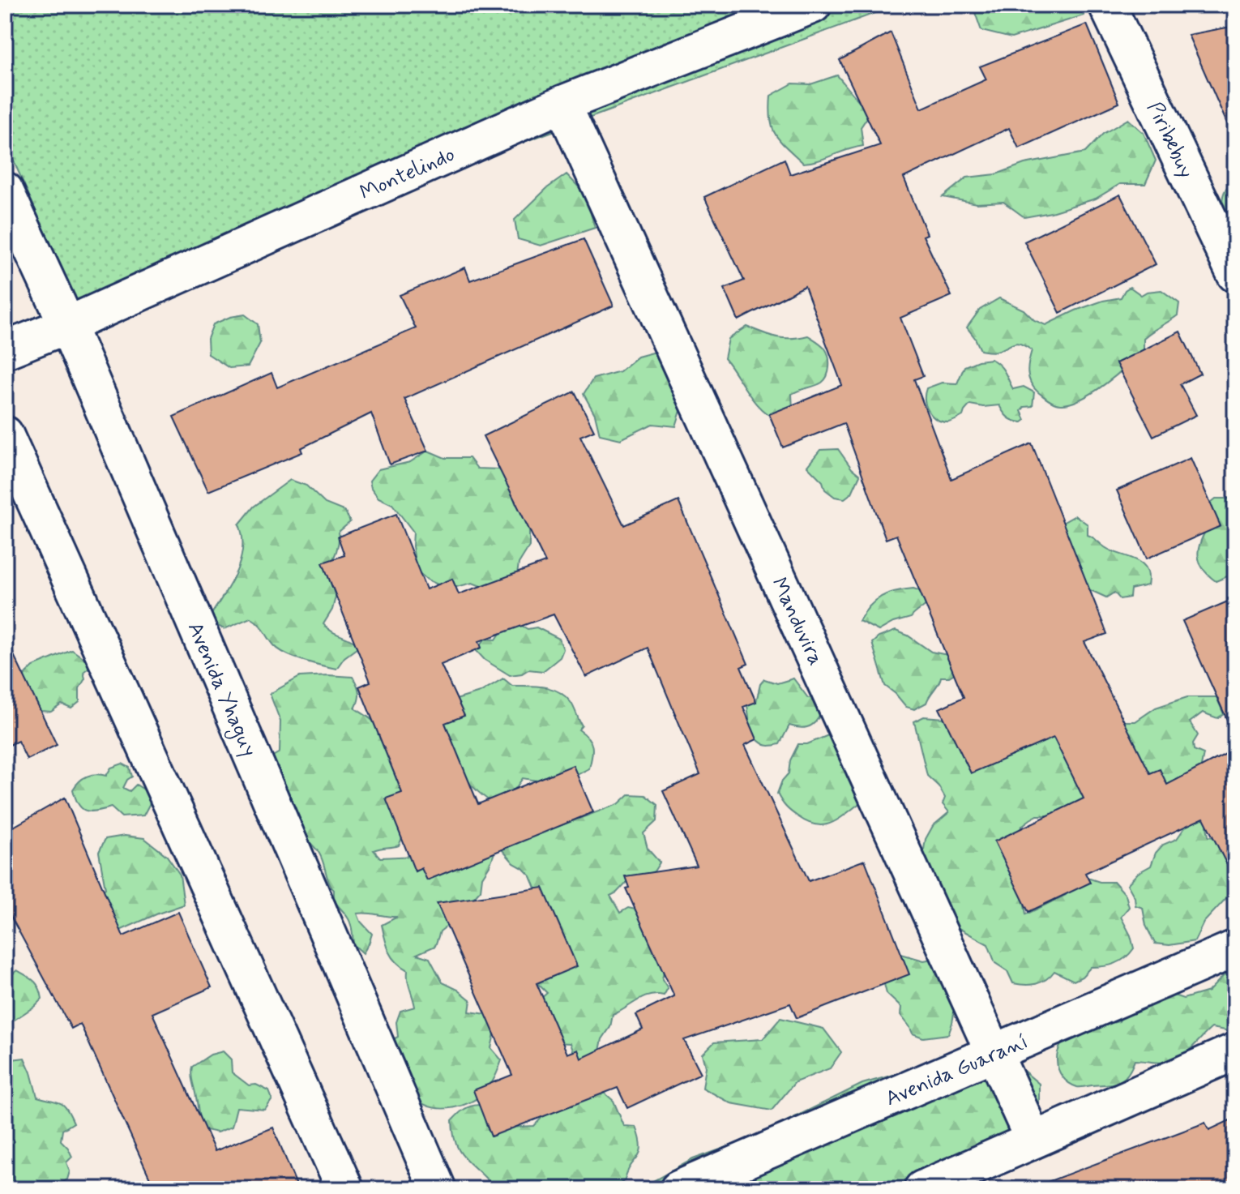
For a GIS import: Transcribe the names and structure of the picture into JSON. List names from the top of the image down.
{
  "streets": {
    "street": [
      "Piribebuy",
      "Montelindo",
      "Manduvira",
      "Avenida Yhaguy",
      "Avenida Guaraní"
    ]
  },
  "crossings": [
    ["Montelindo", "Manduvira"],
    ["Montelindo", "Avenida Yhaguy"],
    ["Manduvira", "Avenida Guaraní"]
  ]
}
